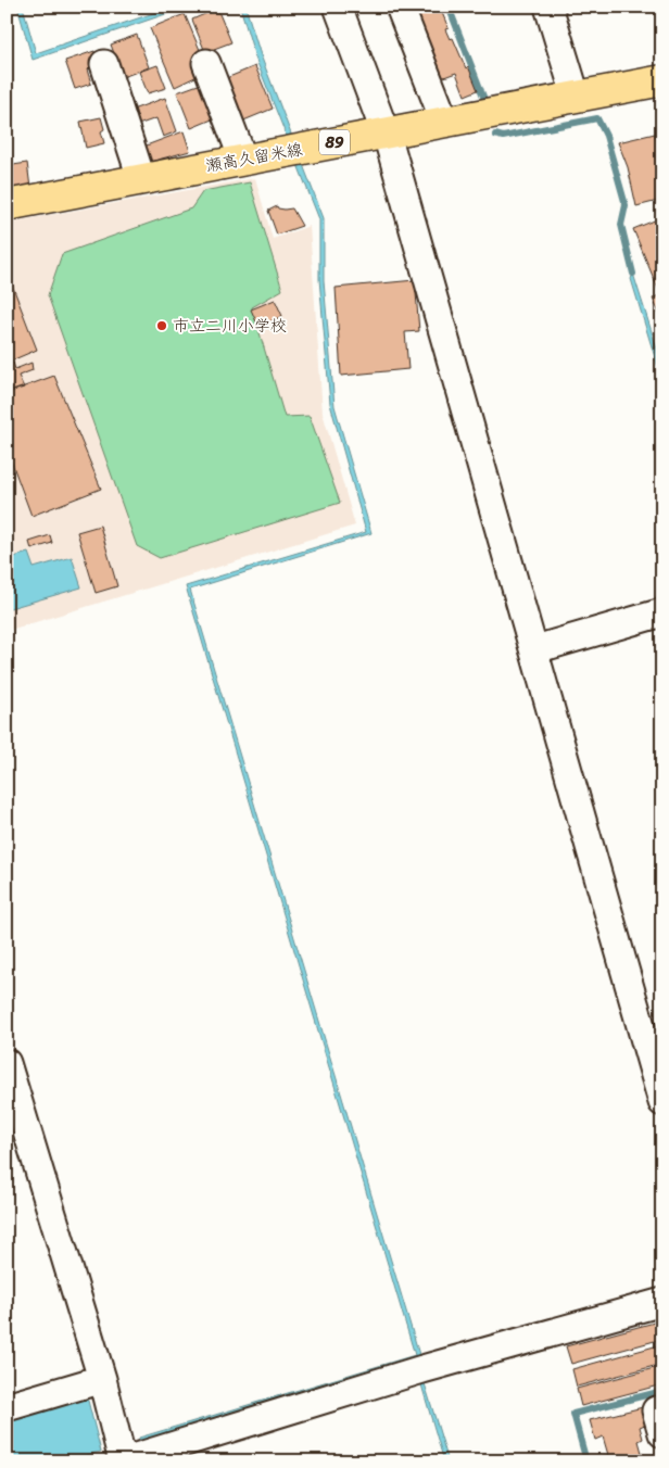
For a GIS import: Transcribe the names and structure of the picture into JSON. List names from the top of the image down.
{
  "streets": {
    "main road": ["89", "瀬高久留米線"]
  },
  "places": ["市立二川小学校"]
}
